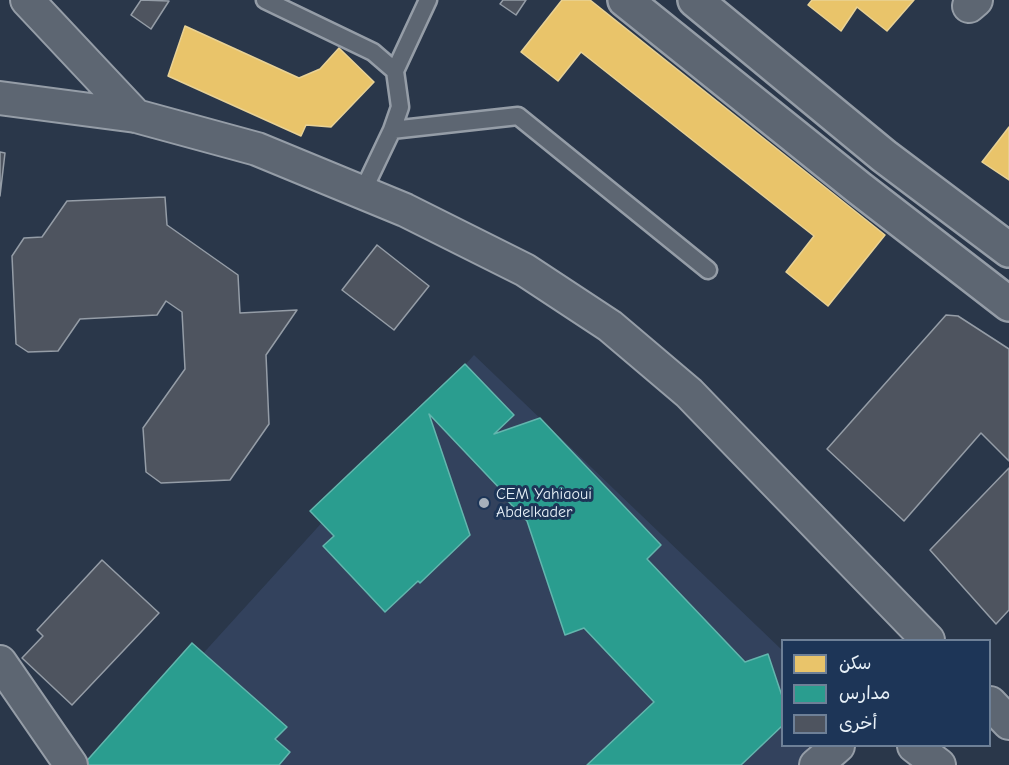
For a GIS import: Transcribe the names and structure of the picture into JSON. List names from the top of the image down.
{
  "places": ["CEM Yahiaoui Abdelkader"],
  "legend": ["سكن", "مدارس", "أخرى"]
}
